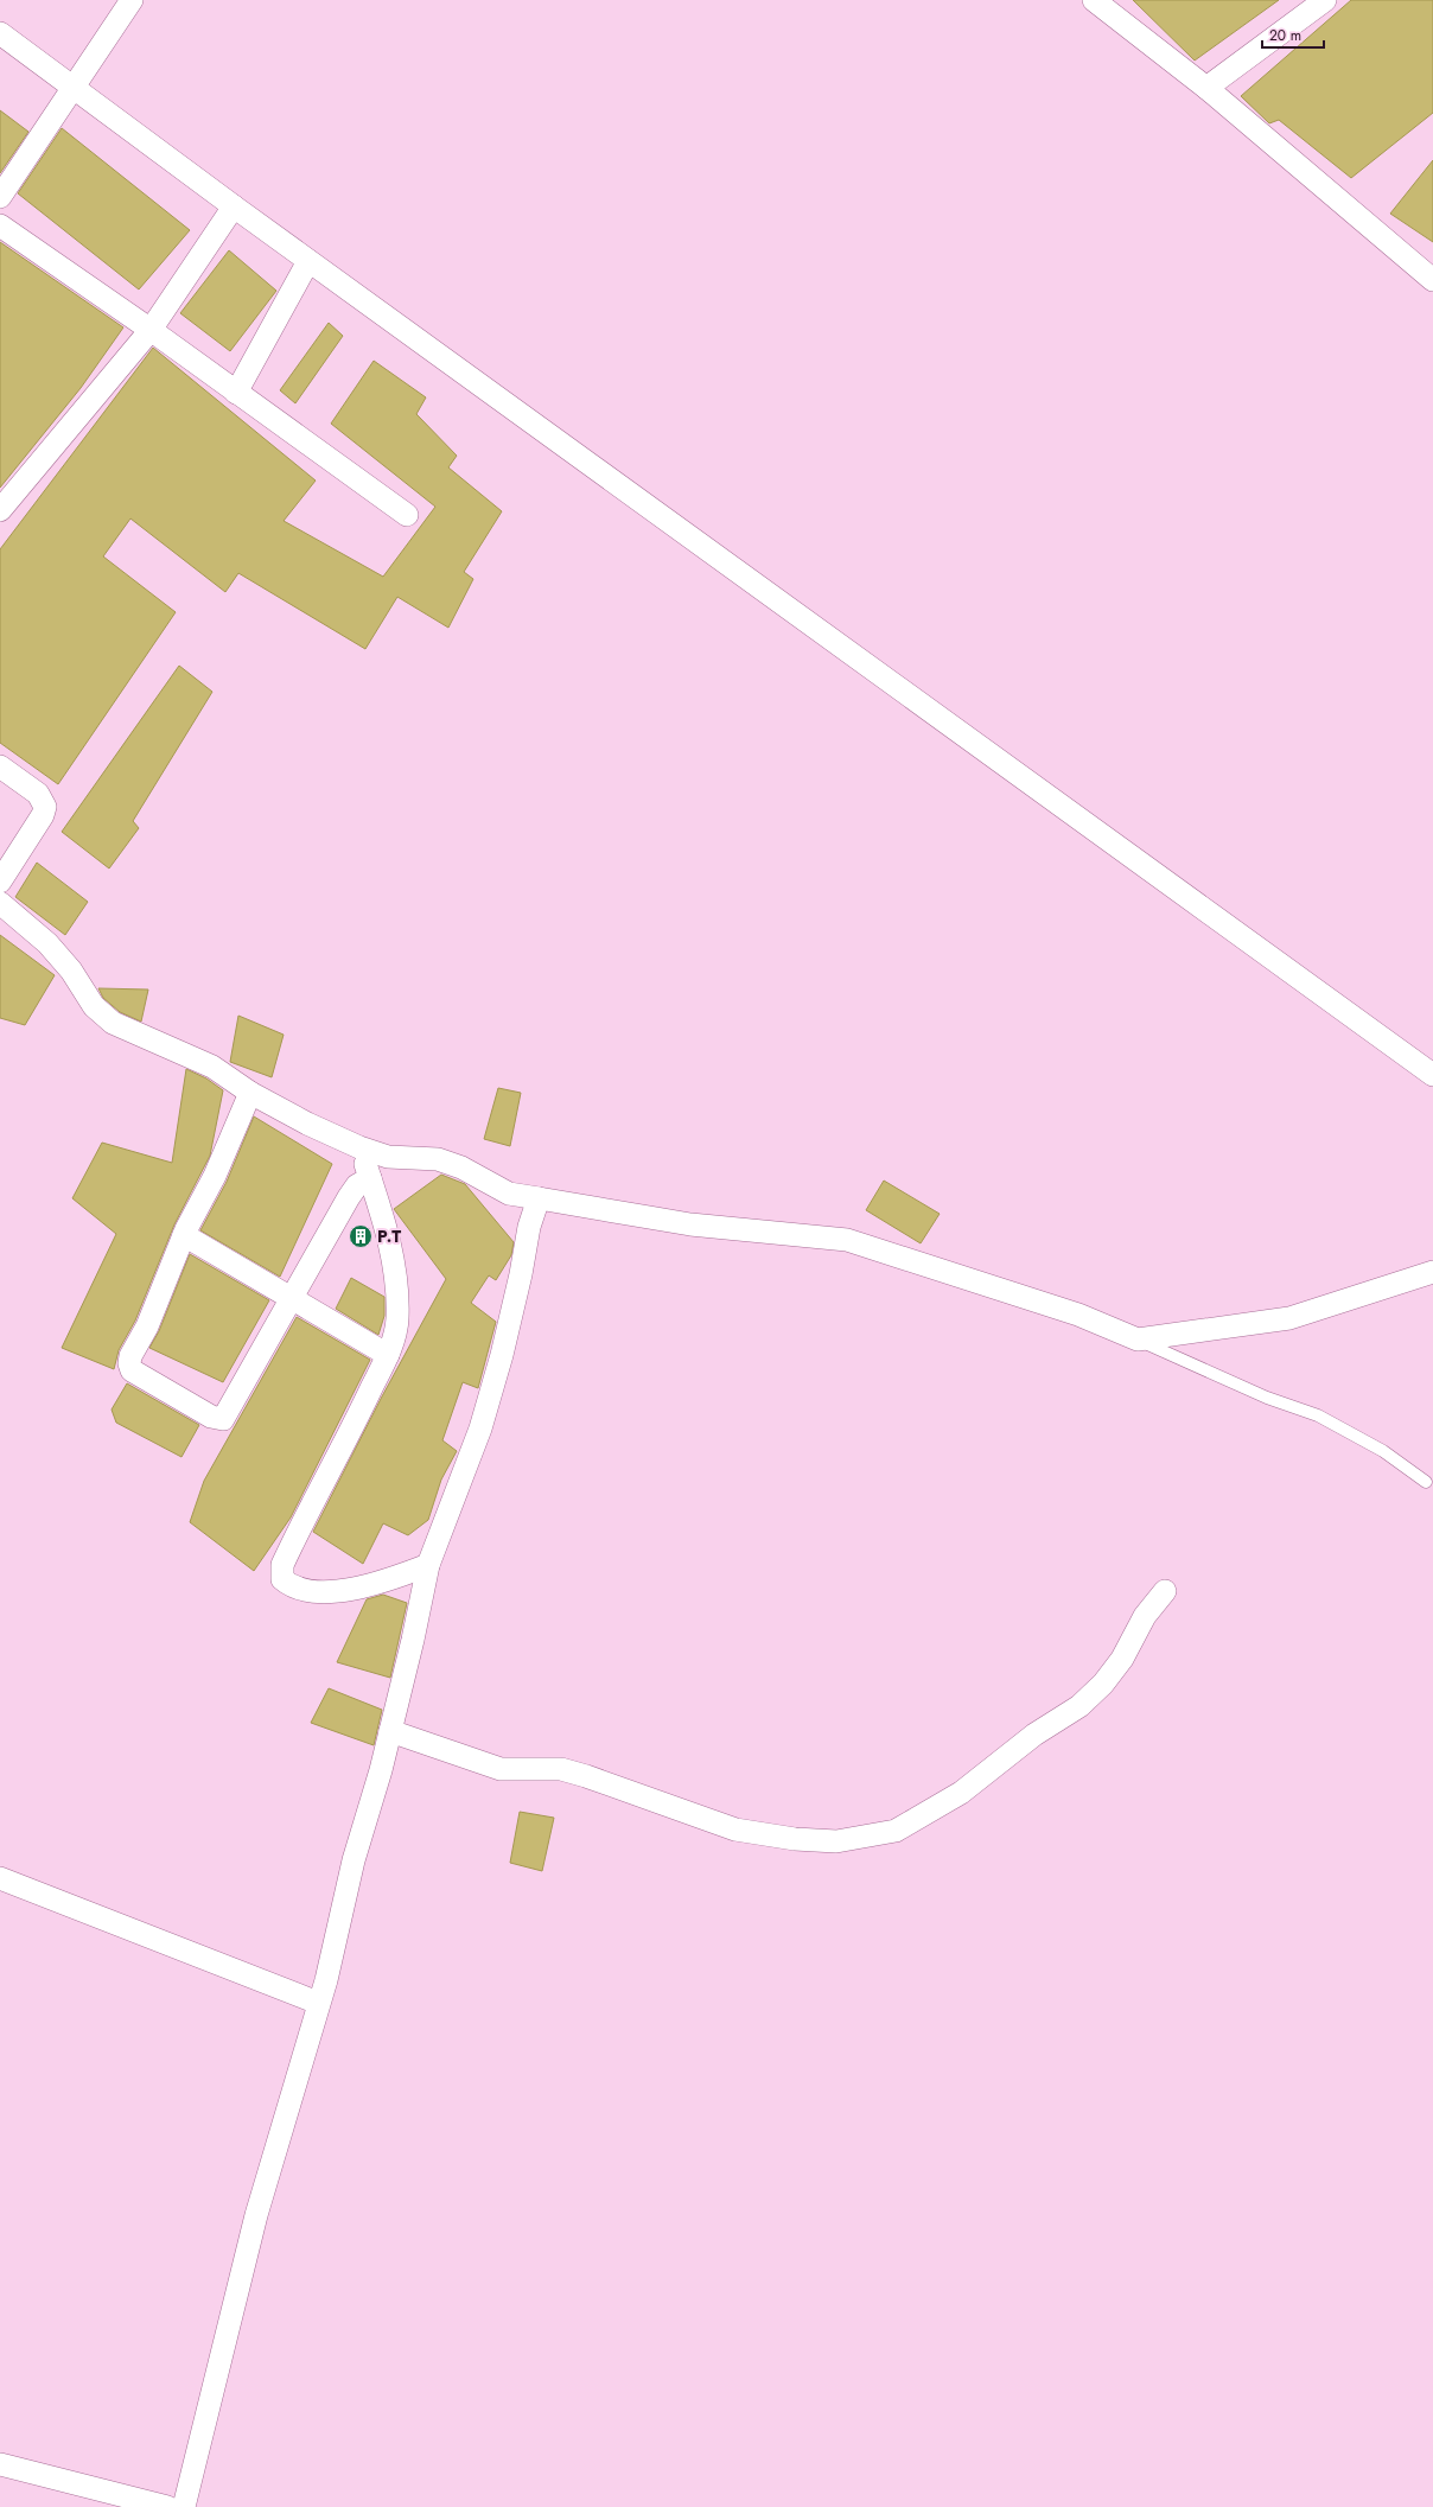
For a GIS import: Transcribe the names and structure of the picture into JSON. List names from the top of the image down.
{
  "places": {
    "building": ["P.T"]
  },
  "scale_bar": "20 m"
}
